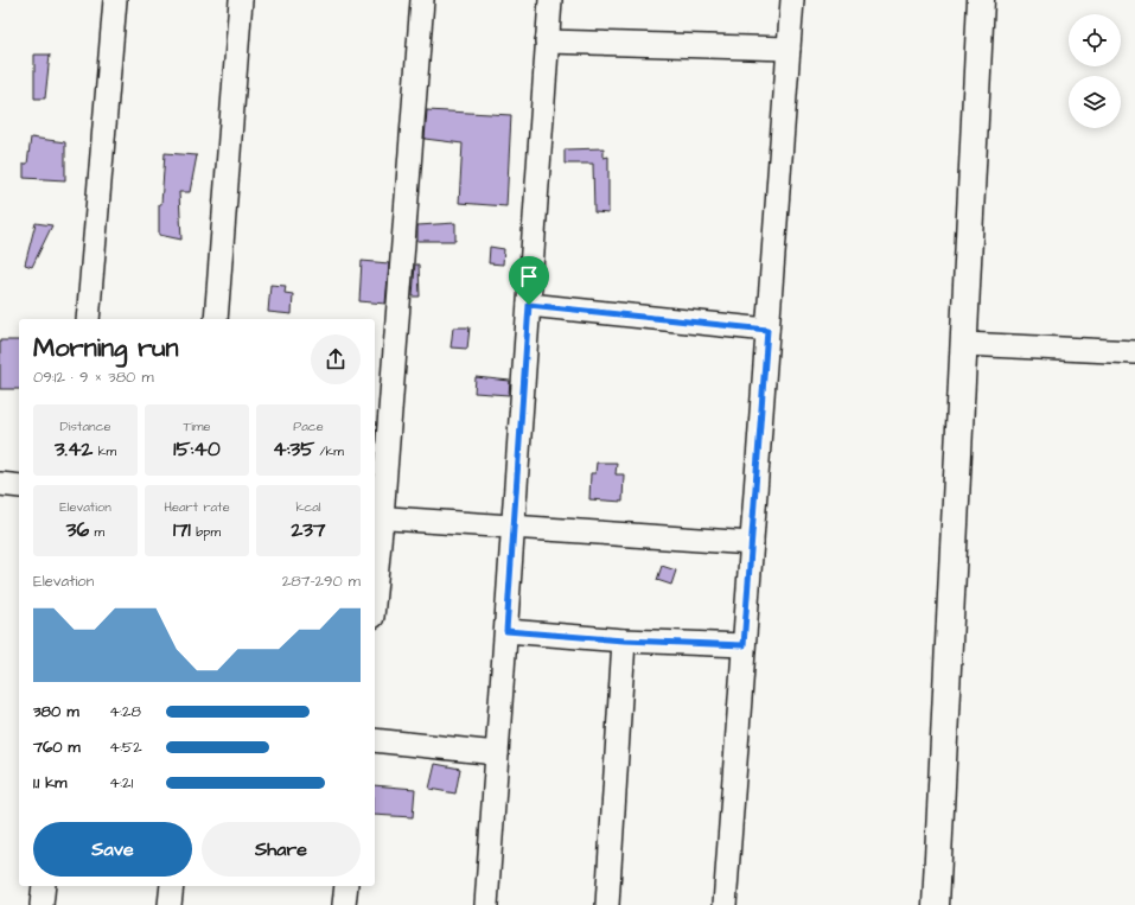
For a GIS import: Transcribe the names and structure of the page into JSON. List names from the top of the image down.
{
  "page": {
    "heading": ["Morning run", "09:12 · 9 × 380 m"],
    "stats": [
      ["Distance", "3.42 km"],
      ["Time", "15:40"],
      ["Pace", "4:35 /km"],
      ["Elevation", "36 m"],
      ["Heart rate", "171 bpm"],
      ["kcal", "237"]
    ],
    "chart": ["Elevation", "287–290 m"],
    "list": [
      {
        "name": "380 m",
        "note": "4:28"
      },
      {
        "name": "760 m",
        "note": "4:52"
      },
      {
        "name": "1.1 km",
        "note": "4:21"
      }
    ],
    "buttons": ["Save", "Share"]
  }
}
